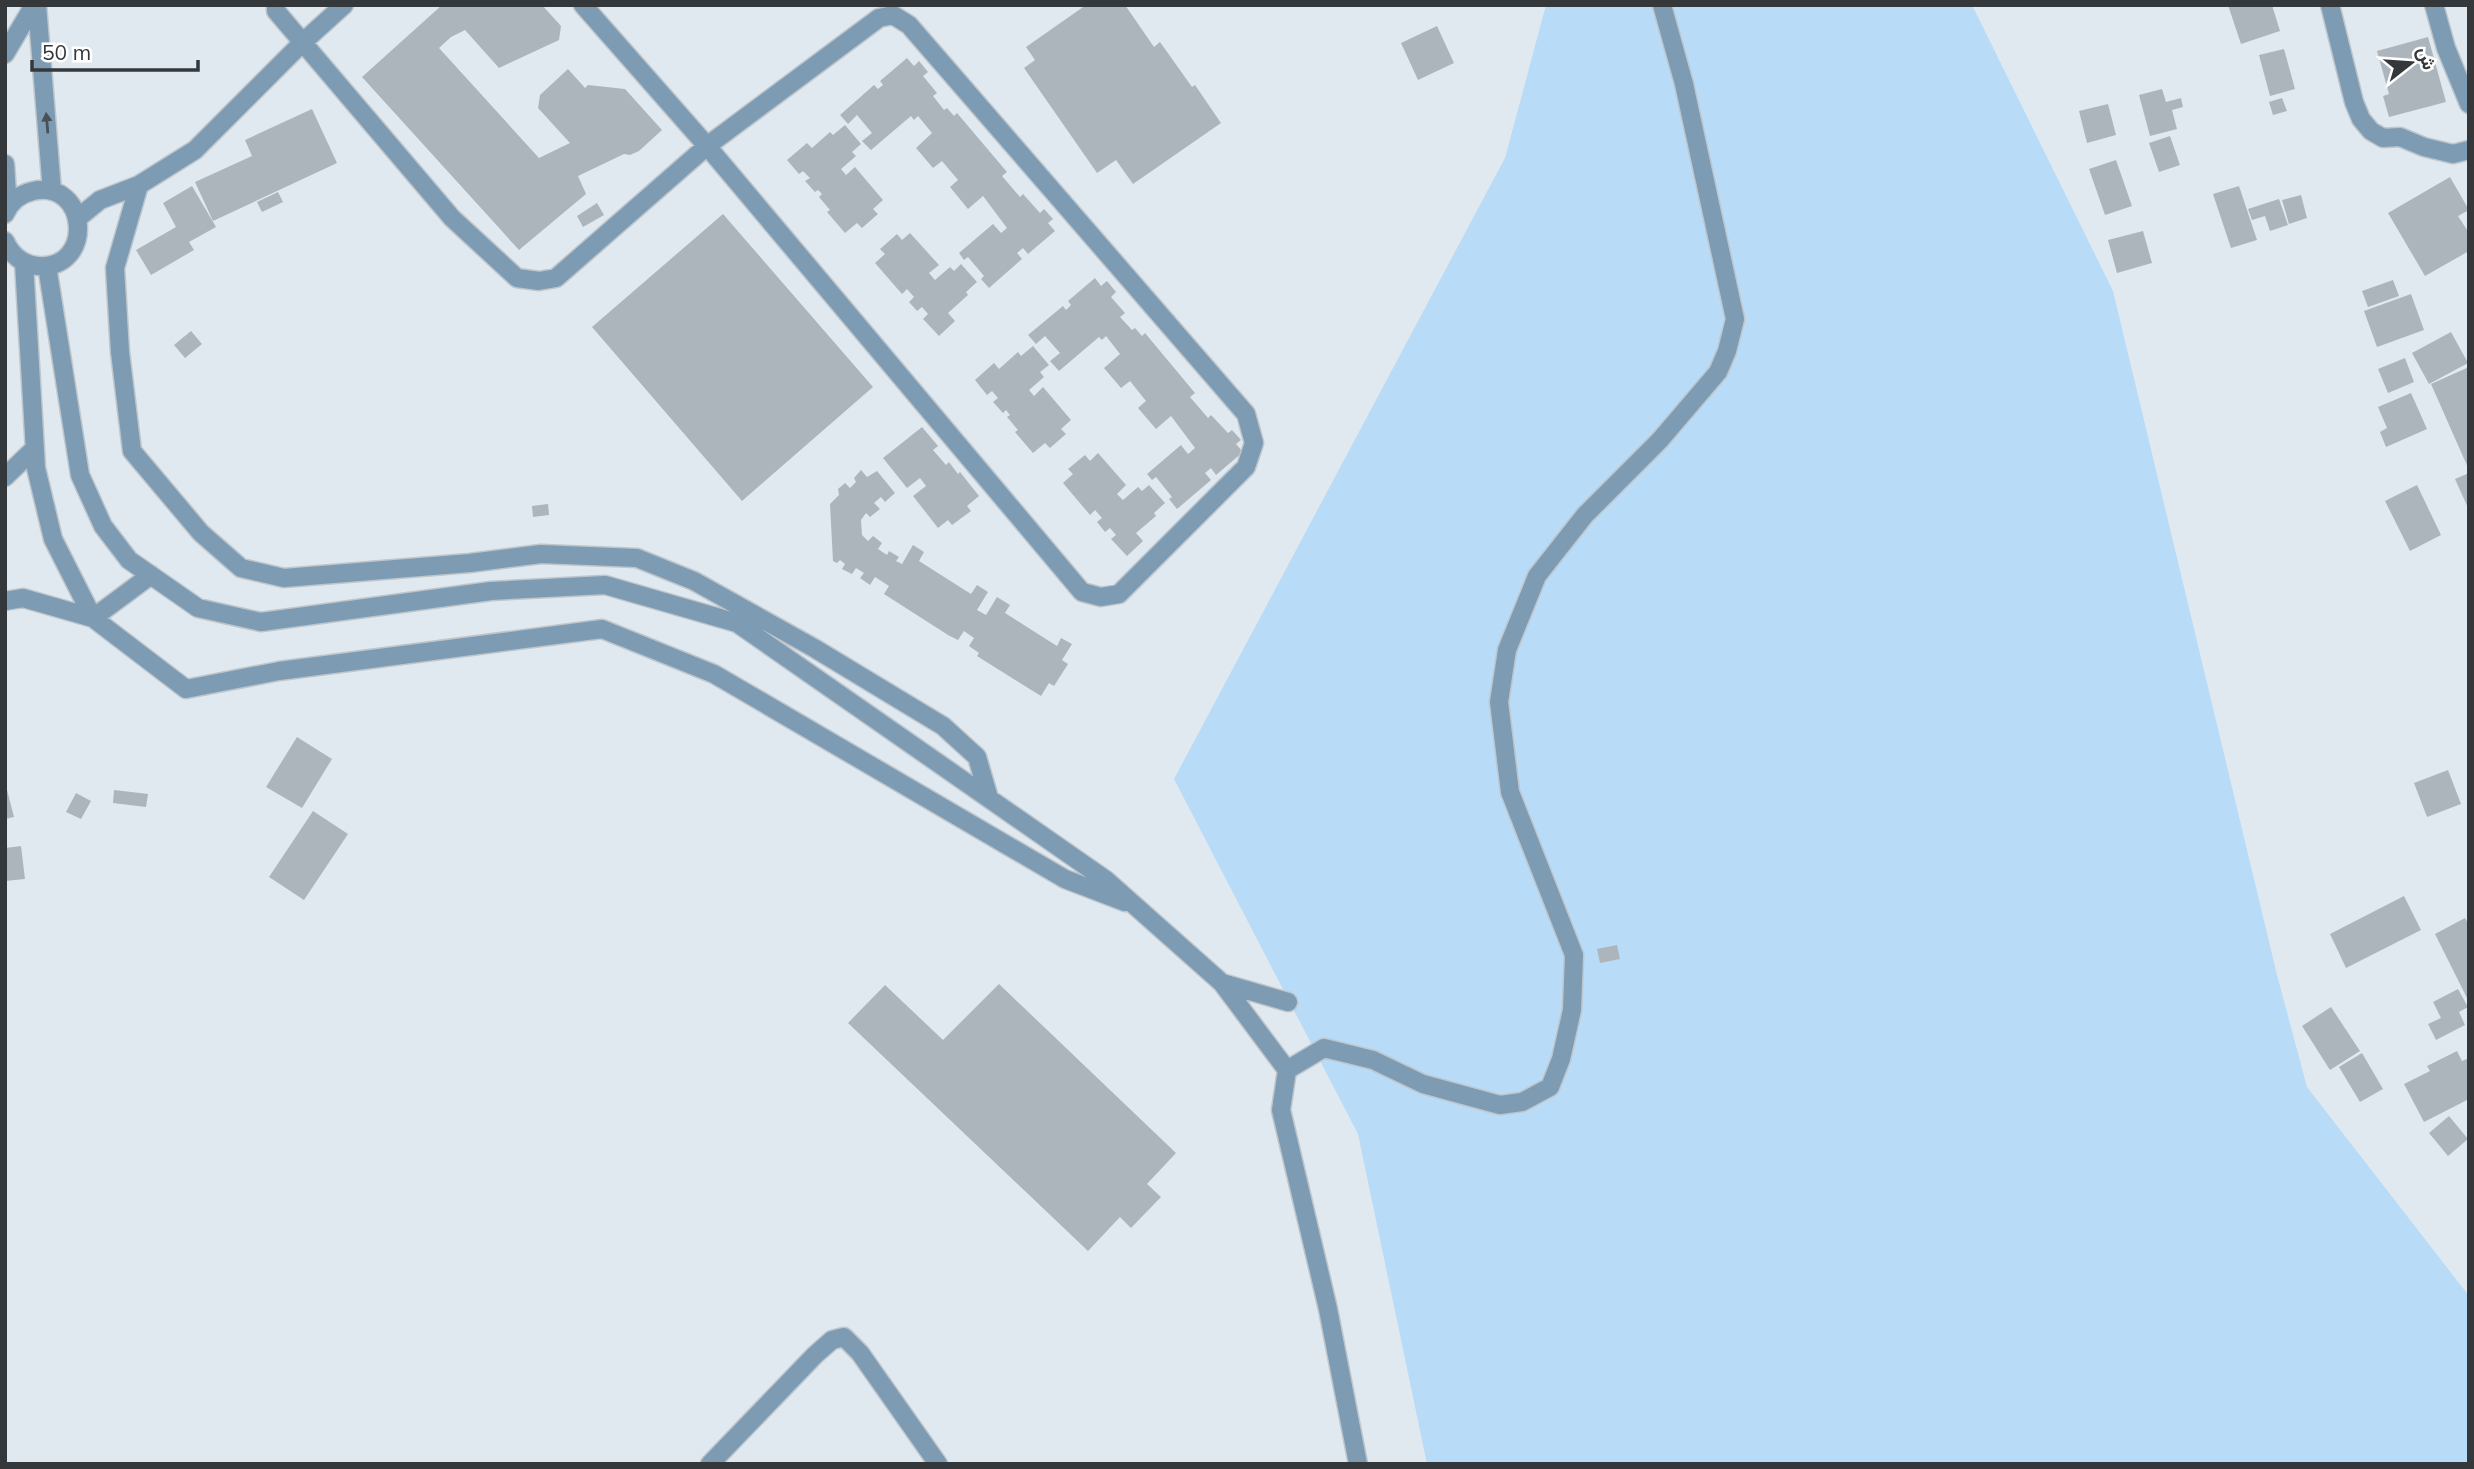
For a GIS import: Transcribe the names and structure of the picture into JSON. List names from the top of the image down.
{
  "scale_bar": "50 m",
  "north": "right"
}
